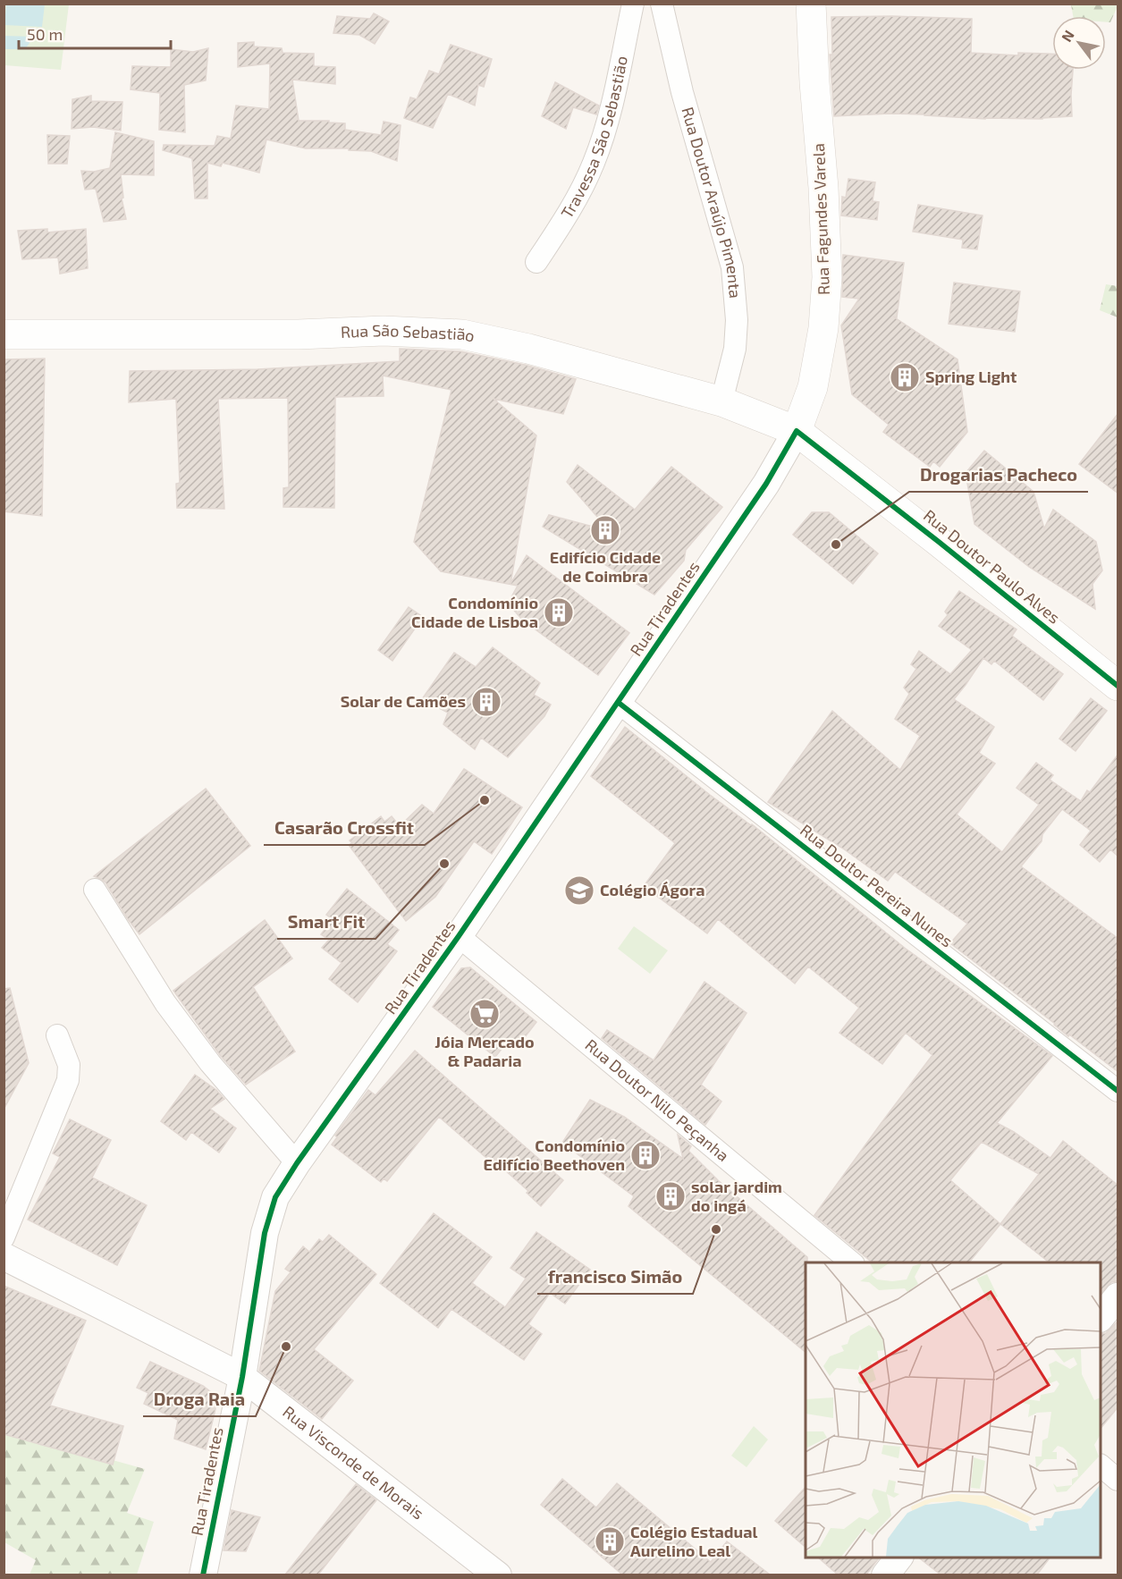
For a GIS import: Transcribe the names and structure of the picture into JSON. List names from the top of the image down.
{
  "streets": {
    "main road": ["Rua Fagundes Varela", "Rua São Sebastião", "Rua Doutor Paulo Alves"],
    "street": [
      "Travessa São Sebastião",
      "Rua Doutor Araújo Pimenta",
      "Rua Tiradentes",
      "Rua Doutor Pereira Nunes",
      "Rua Doutor Nilo Peçanha",
      "Rua Visconde de Morais"
    ]
  },
  "crossings": [
    ["Rua Doutor Araújo Pimenta", "Rua São Sebastião"],
    ["Rua Fagundes Varela", "Rua São Sebastião"],
    ["Rua Fagundes Varela", "Rua Doutor Paulo Alves"],
    ["Rua Fagundes Varela", "Rua Tiradentes"],
    ["Rua São Sebastião", "Rua Doutor Paulo Alves"],
    ["Rua São Sebastião", "Rua Tiradentes"],
    ["Rua Doutor Paulo Alves", "Rua Tiradentes"],
    ["Rua Tiradentes", "Rua Doutor Pereira Nunes"],
    ["Rua Tiradentes", "Rua Doutor Nilo Peçanha"],
    ["Rua Tiradentes", "Rua Visconde de Morais"]
  ],
  "places": {
    "building": [
      "Spring Light",
      "Edifício Cidade de Coimbra",
      "Condomínio Cidade de Lisboa",
      "Solar de Camões",
      "Condomínio Edifício Beethoven",
      "solar jardim do ingá",
      "Colégio Estadual Aurelino Leal"
    ],
    "other": [
      "Drogarias Pacheco",
      "Casarão Crossfit",
      "Smart Fit",
      "francisco Simão",
      "Droga Raia"
    ],
    "school or university": ["Colégio Ágora"],
    "supermarket": ["Jóia Mercado & Padaria"]
  },
  "scale_bar": "50 m",
  "north": "top left"
}
